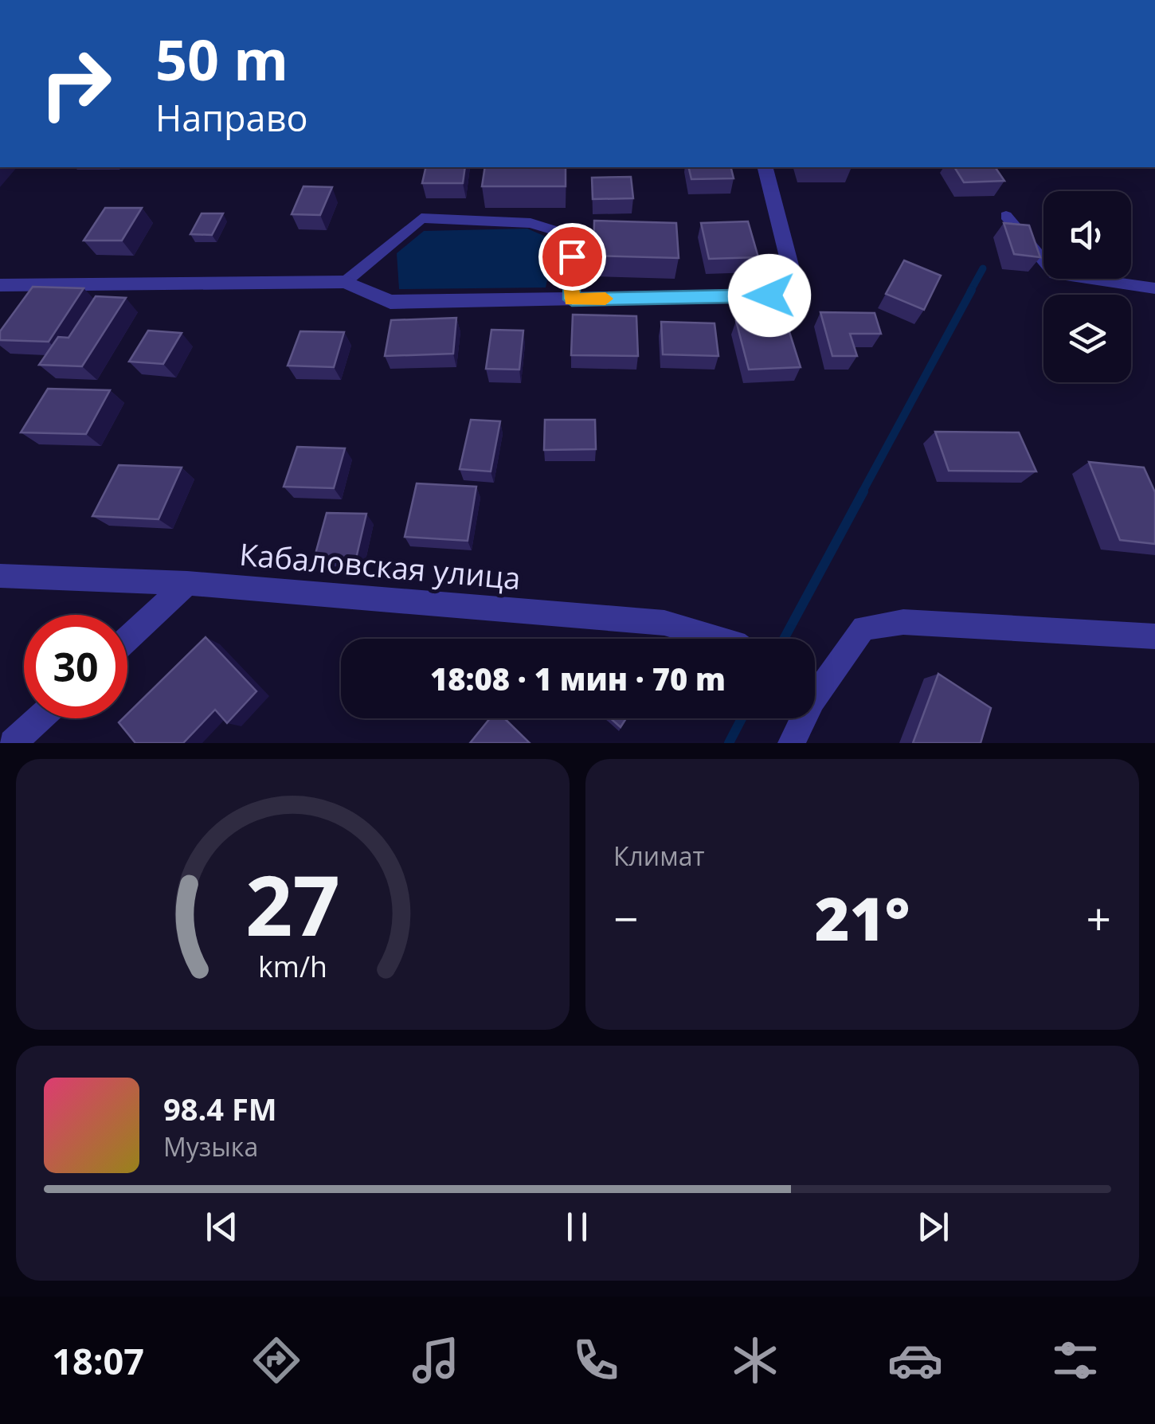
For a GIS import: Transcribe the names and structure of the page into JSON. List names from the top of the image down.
{
  "streets": {
    "street": ["Кабаловская улица"]
  },
  "page": {
    "turn": ["50 m", "Направо"],
    "limit": "30",
    "trip": "18:08 · 1 мин · 70 m",
    "tile": "Климат",
    "heat": ["−", "21°", "+"],
    "song": ["98.4 FM", "Музыка"],
    "tabs": "18:07",
    "gauge": ["27", "km/h"]
  }
}
